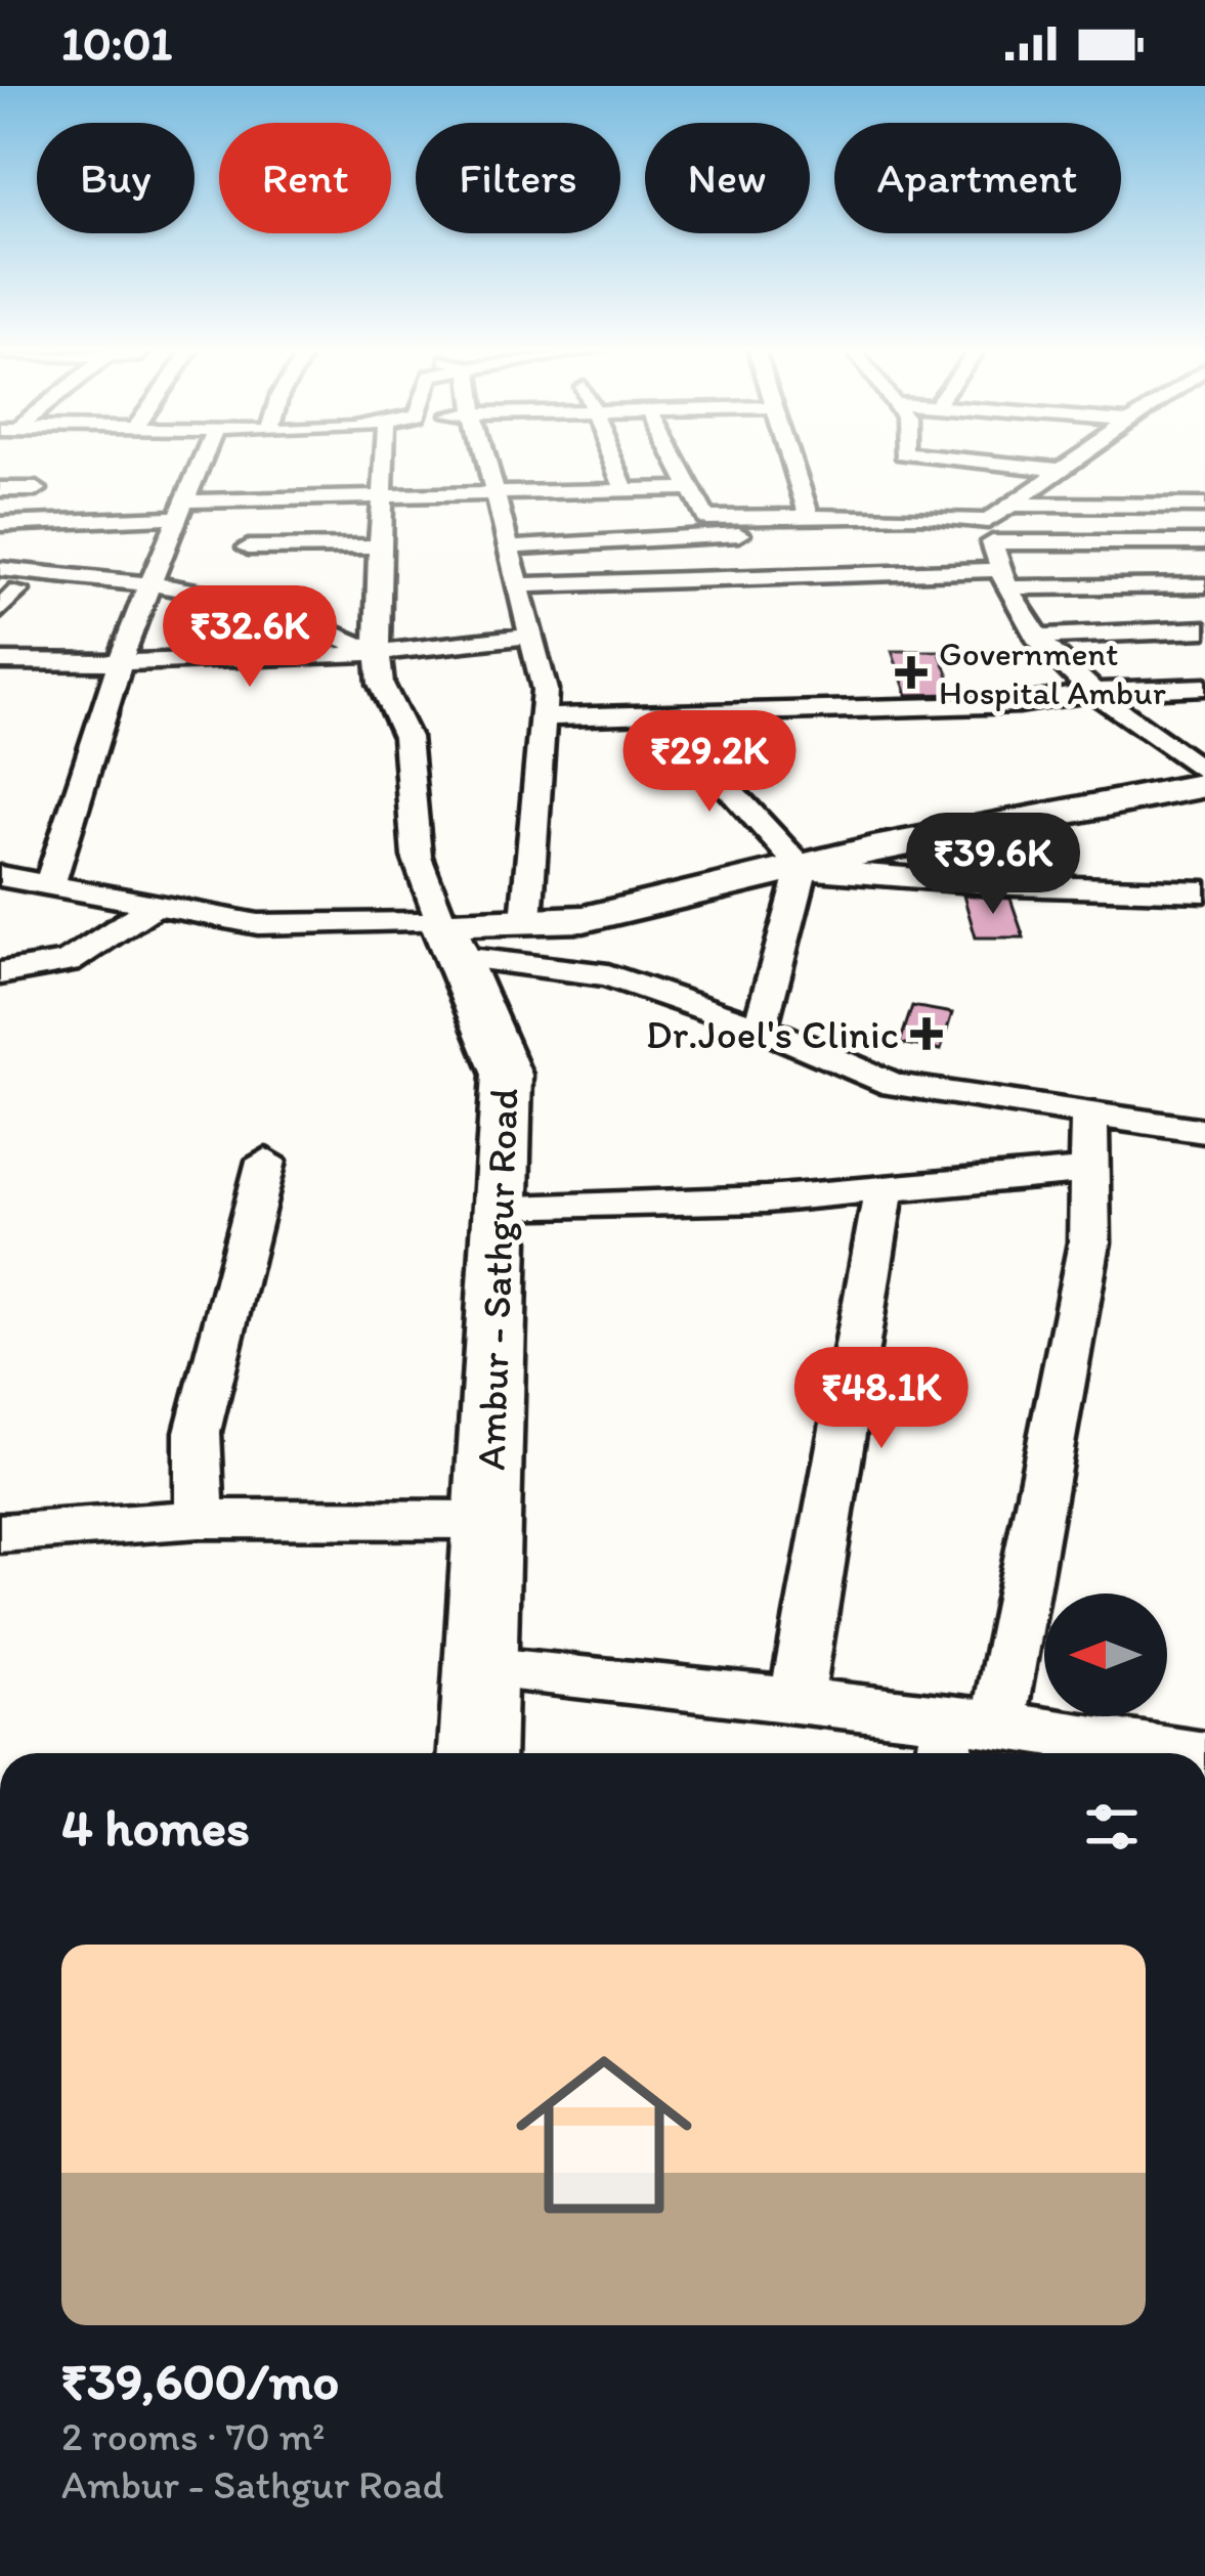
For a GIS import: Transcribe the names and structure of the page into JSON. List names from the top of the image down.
{
  "streets": {
    "main road": ["Ambur - Sathgur Road"]
  },
  "places": {
    "health": ["Government Hospital Ambur", "Dr.Joel's Clinic"]
  },
  "north": "left",
  "page": {
    "status": "10:01",
    "chip": [
      "Buy",
      "Rent",
      "Filters",
      "New",
      "Apartment"
    ],
    "price": [
      "₹32.6K",
      "₹29.2K",
      "₹39.6K",
      "₹48.1K"
    ],
    "heading": "4 homes",
    "list": [
      {
        "name": "₹39,600/mo",
        "note": "2 rooms · 70 m² · Ambur - Sathgur Road"
      }
    ]
  }
}
